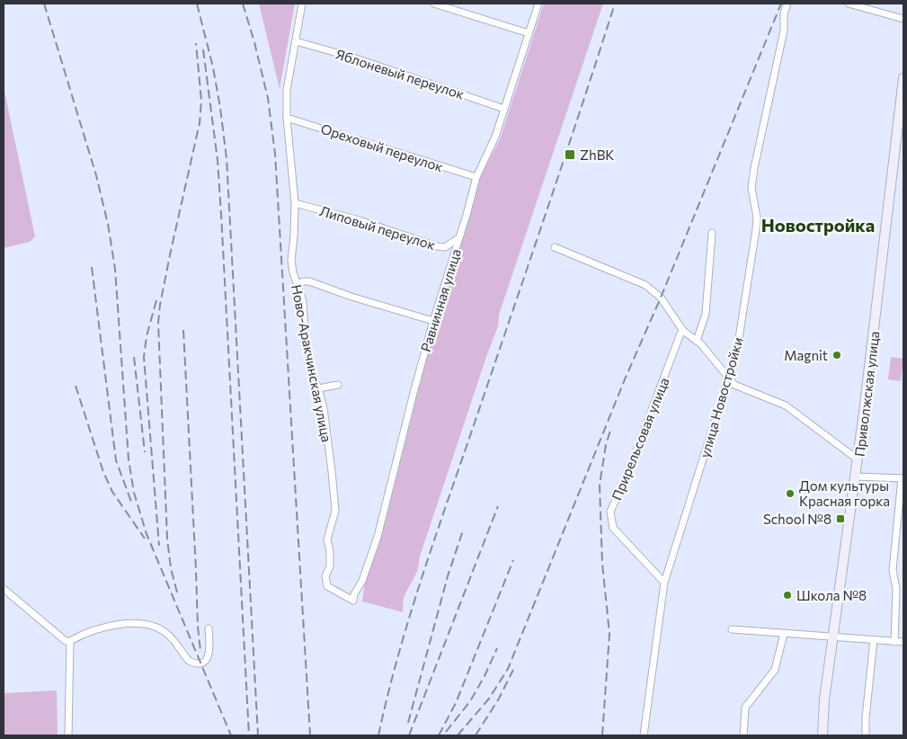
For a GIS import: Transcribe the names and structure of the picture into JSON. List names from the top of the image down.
{
  "streets": {
    "main road": ["Приволжская улица"],
    "street": [
      "Яблоневый переулок",
      "Ореховый переулок",
      "Липовый переулок",
      "Равнинная улица",
      "Ново-Аракчинская улица",
      "улица Новостройки",
      "Прирельсовая улица"
    ]
  },
  "crossings": [
    ["Яблоневый переулок", "Равнинная улица"],
    ["Яблоневый переулок", "Ново-Аракчинская улица"],
    ["Ореховый переулок", "Равнинная улица"],
    ["Ореховый переулок", "Ново-Аракчинская улица"],
    ["Липовый переулок", "Равнинная улица"],
    ["Липовый переулок", "Ново-Аракчинская улица"],
    ["Равнинная улица", "Ново-Аракчинская улица"],
    ["улица Новостройки", "Прирельсовая улица"]
  ],
  "districts": ["Новостройка"],
  "places": {
    "transit": ["ZhBK", "School №8"],
    "other": ["Magnit", "Дом культуры Красная горка", "Школа №8"]
  }
}
